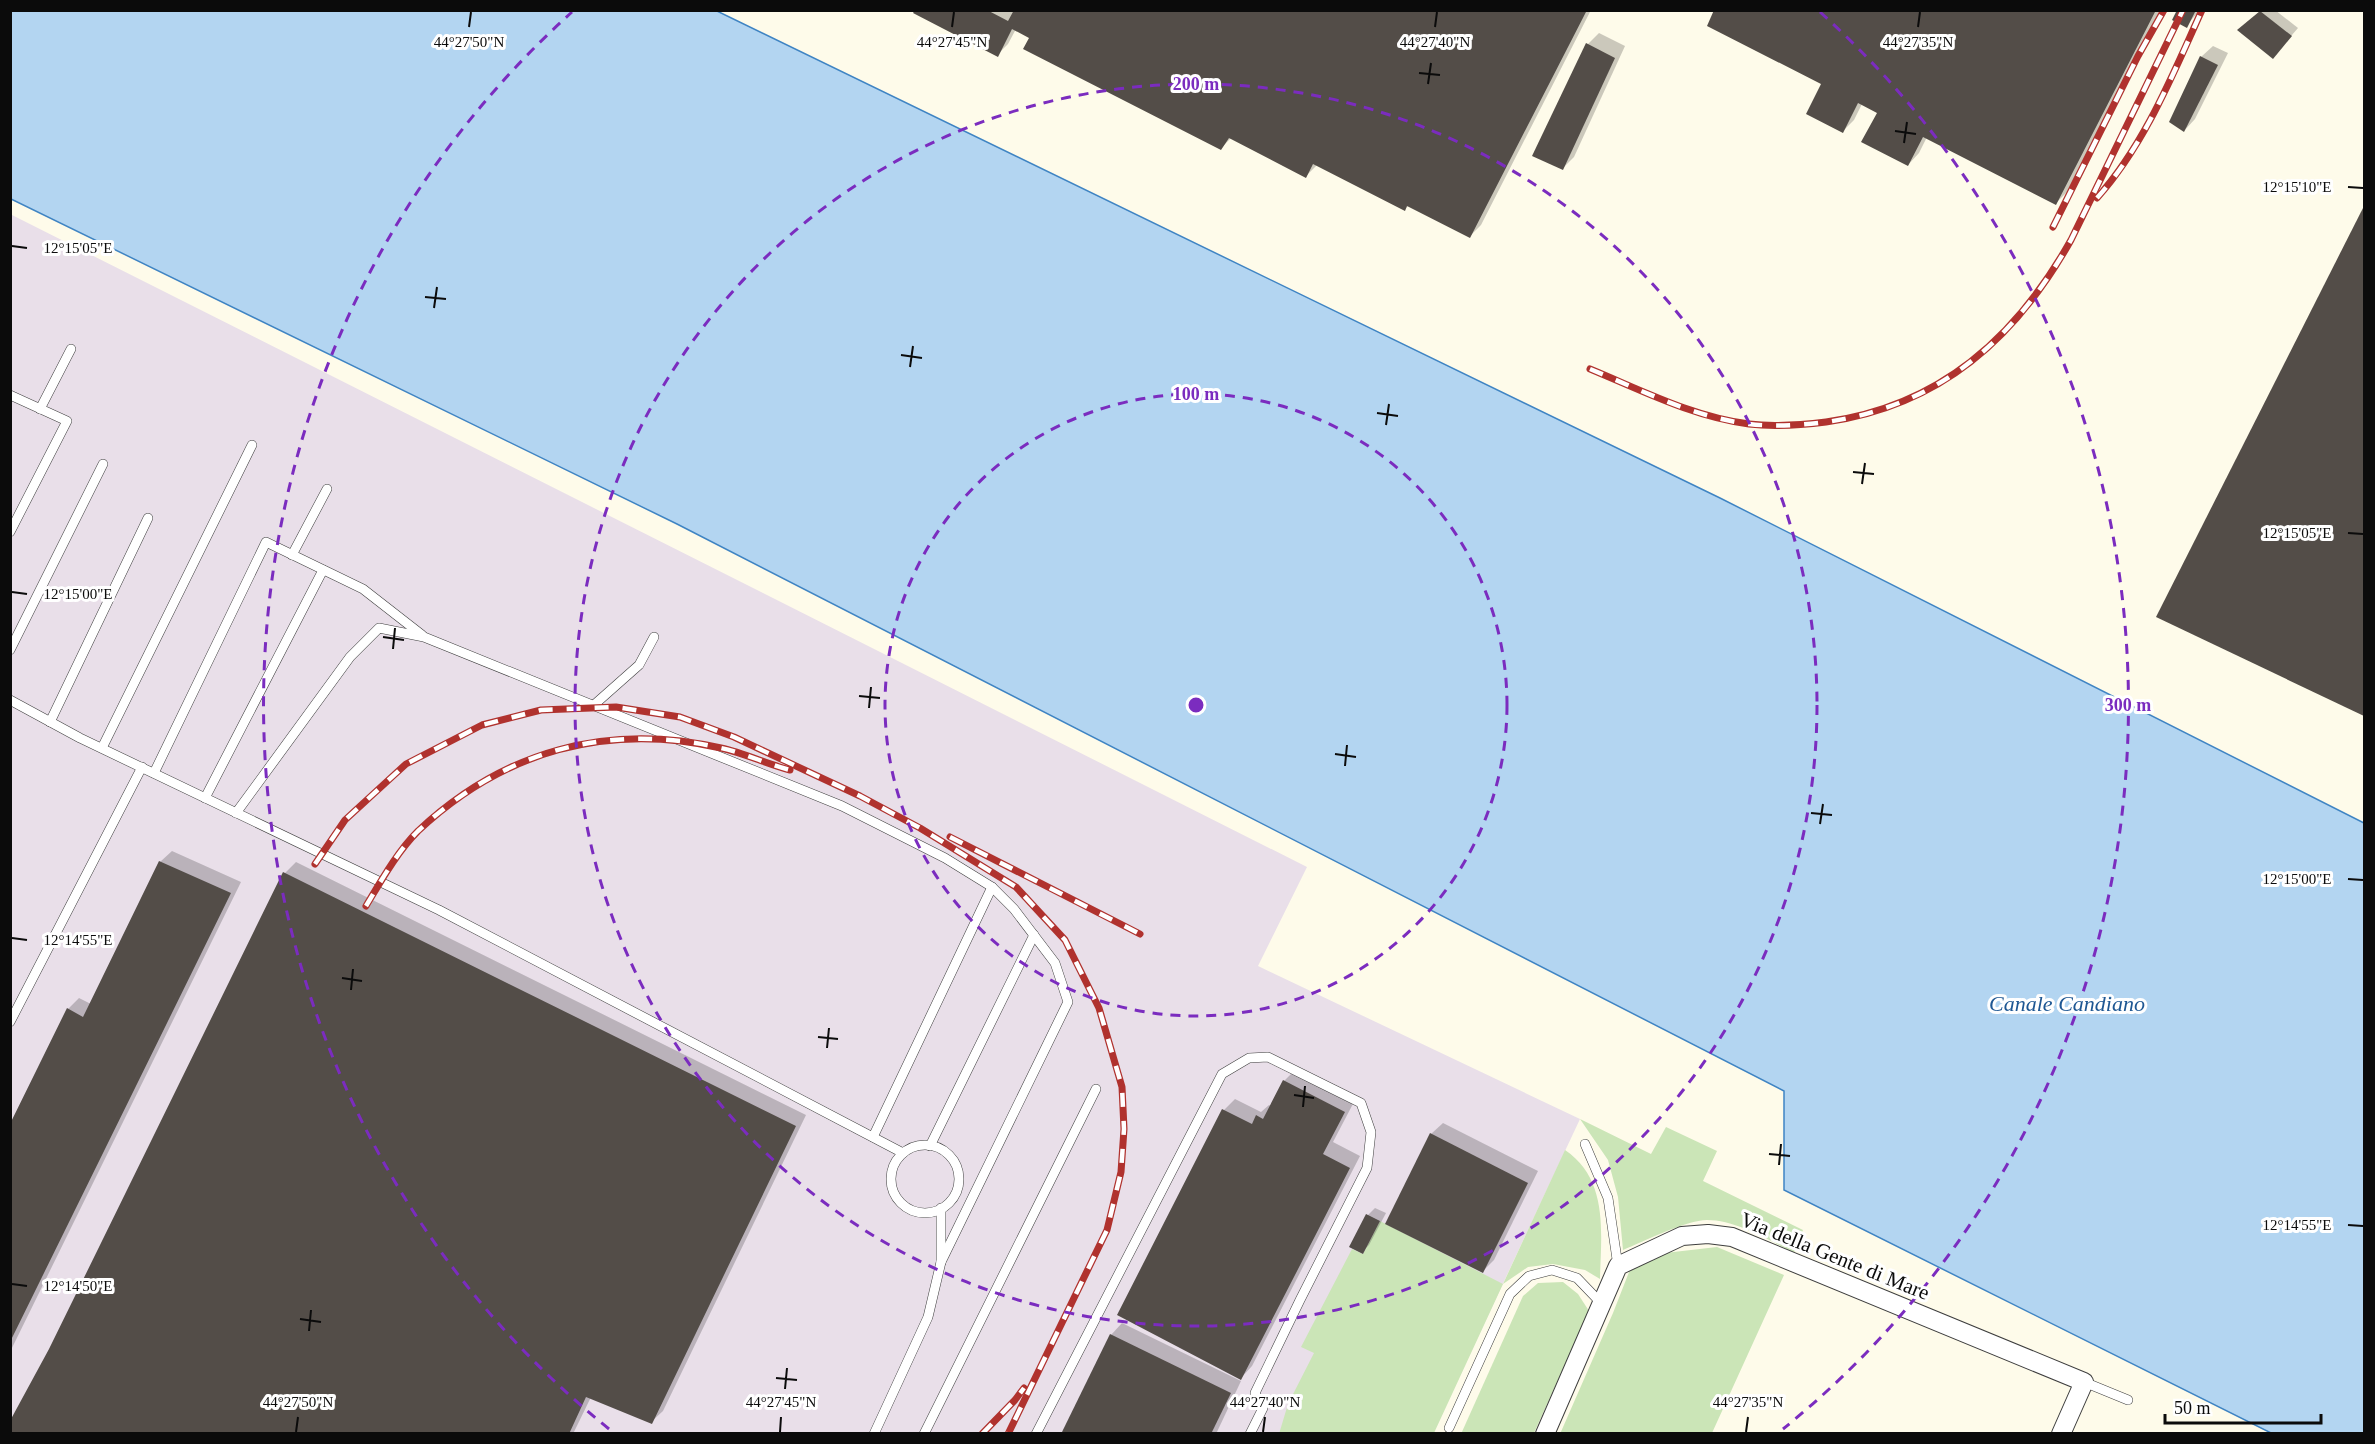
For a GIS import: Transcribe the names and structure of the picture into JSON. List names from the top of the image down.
{
  "streets": {
    "street": ["Via della Gente di Mare"]
  },
  "water": ["Canale Candiano"],
  "scale_bar": "50 m",
  "coordinates": [
    "44°27'50\"N",
    "44°27'45\"N",
    "44°27'40\"N",
    "44°27'35\"N",
    "12°15'10\"E",
    "12°15'05\"E",
    "12°15'00\"E",
    "12°14'55\"E",
    "12°14'50\"E"
  ],
  "rings": ["200 m", "100 m", "300 m"]
}
